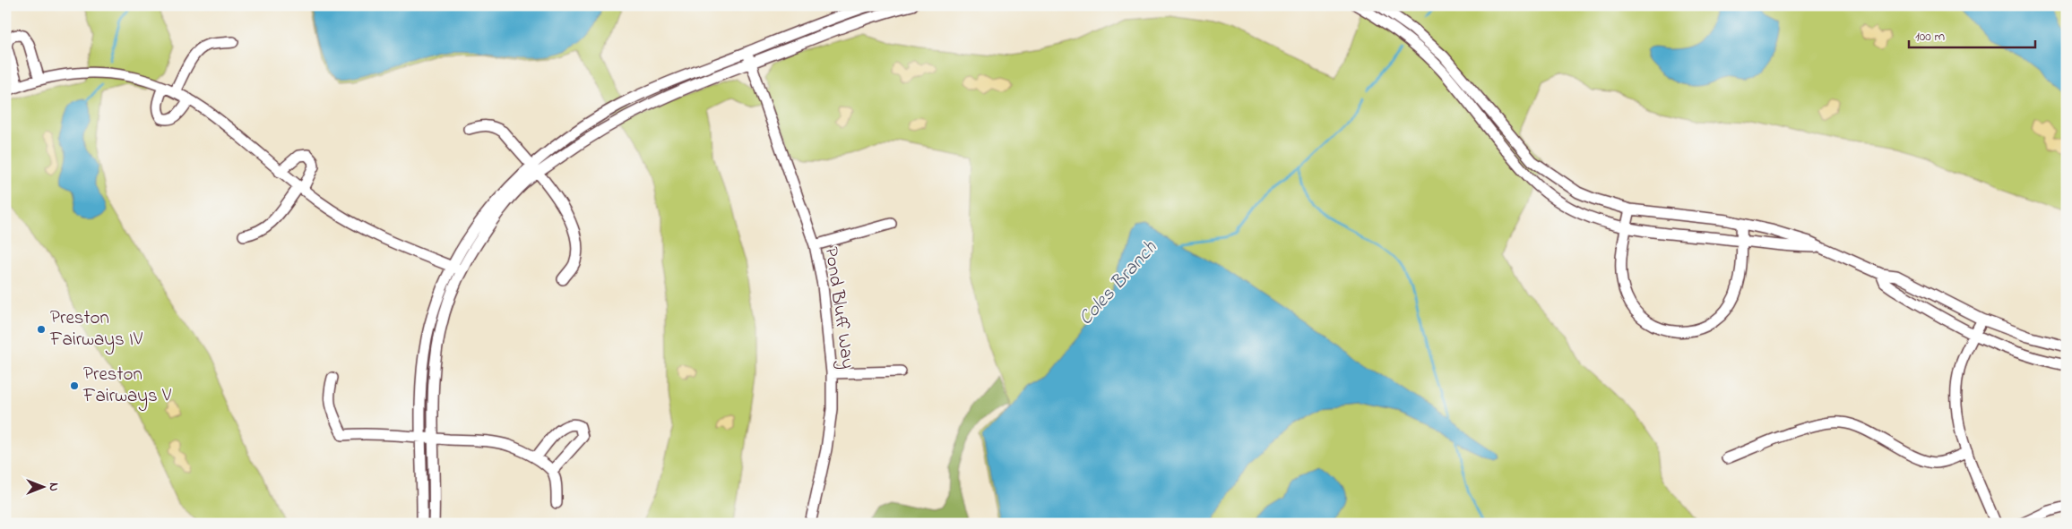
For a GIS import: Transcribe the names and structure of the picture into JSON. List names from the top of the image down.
{
  "streets": {
    "street": ["Pond Bluff Way"]
  },
  "water": ["Coles Branch"],
  "places": ["Preston Fairways IV", "Preston Fairways V"],
  "scale_bar": "100 m",
  "north": "right"
}
